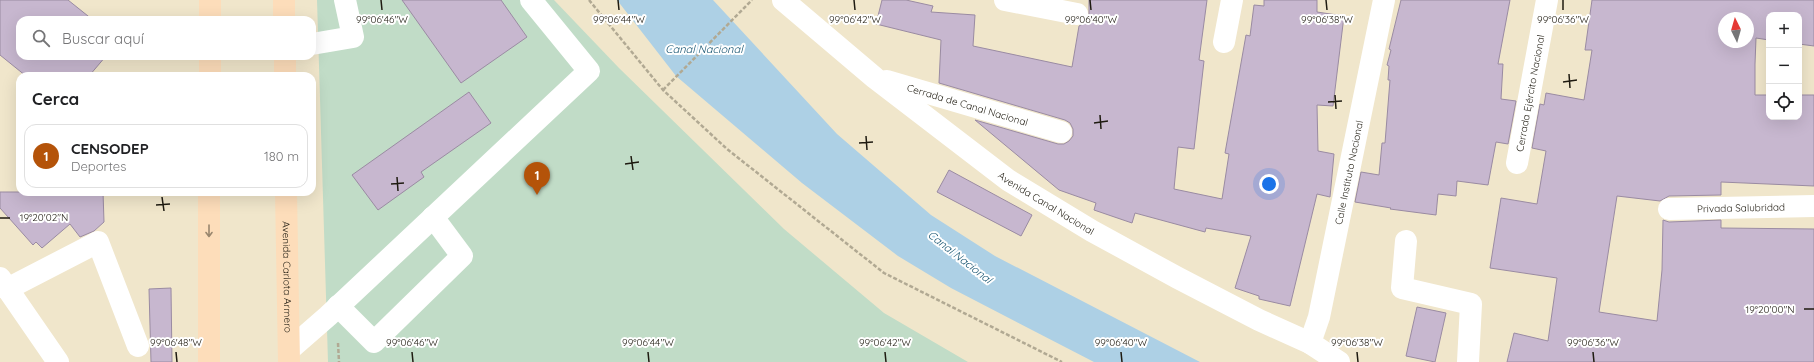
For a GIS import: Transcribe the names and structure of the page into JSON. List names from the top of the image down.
{
  "streets": {
    "main road": ["Avenida Carlota Armero"],
    "street": [
      "Cerrada Ejército Nacional",
      "Cerrada de Canal Nacional",
      "Calle Instituto Nacional",
      "Avenida Canal Nacional",
      "Privada Salubridad"
    ]
  },
  "crossings": [
    ["Cerrada de Canal Nacional", "Avenida Canal Nacional"],
    ["Calle Instituto Nacional", "Avenida Canal Nacional"]
  ],
  "water": ["Canal Nacional"],
  "north": "top",
  "page": {
    "map_buttons": ["+", "−"],
    "search": "Buscar aquí",
    "heading": "Cerca",
    "list": [
      {
        "mark": "1",
        "name": "CENSODEP",
        "note": "Deportes",
        "value": "180 m"
      }
    ],
    "pins": "1"
  },
  "coordinates": [
    "99°06'46\"W",
    "99°06'44\"W",
    "99°06'42\"W",
    "99°06'40\"W",
    "99°06'38\"W",
    "99°06'36\"W",
    "19°20'02\"N",
    "19°20'00\"N",
    "99°06'48\"W"
  ]
}
